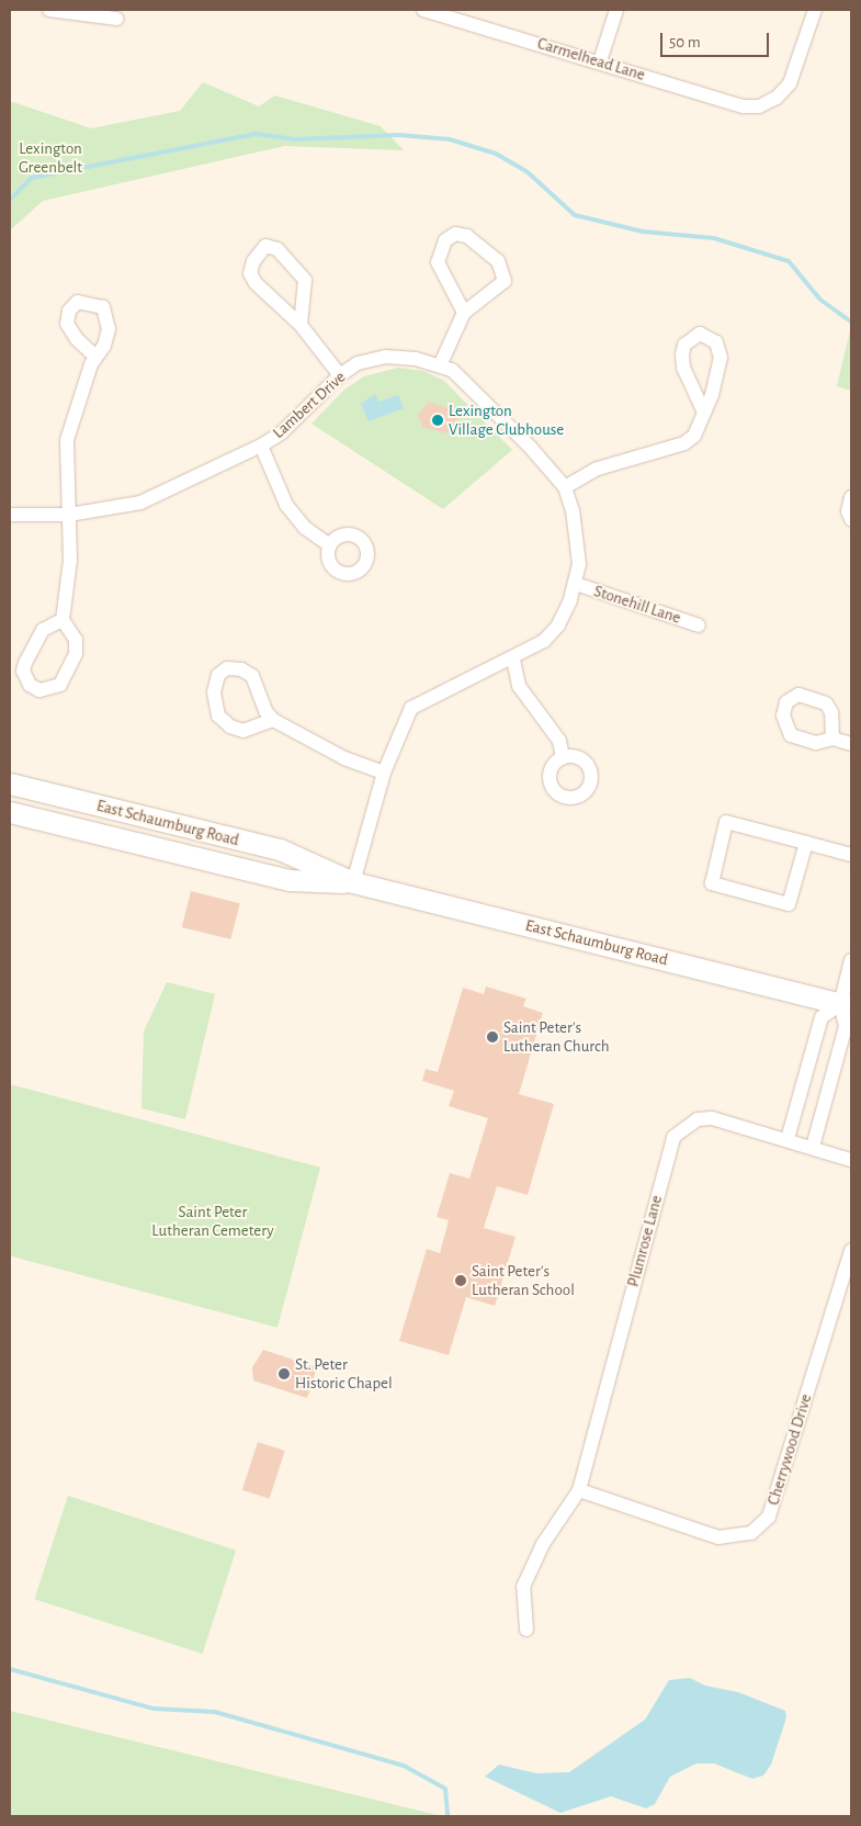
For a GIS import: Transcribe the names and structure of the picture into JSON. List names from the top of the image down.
{
  "streets": {
    "main road": ["East Schaumburg Road"],
    "street": [
      "Carmelhead Lane",
      "Lambert Drive",
      "Stonehill Lane",
      "Plumrose Lane",
      "Cherrywood Drive"
    ]
  },
  "crossings": [
    ["Plumrose Lane", "Cherrywood Drive"]
  ],
  "parks": ["Lexington Greenbelt", "Saint Peter Lutheran Cemetery"],
  "places": [
    "Lexington Village Clubhouse",
    "Saint Peter's Lutheran Church",
    "Saint Peter's Lutheran School",
    "St. Peter Historic Chapel"
  ],
  "scale_bar": "50 m"
}
